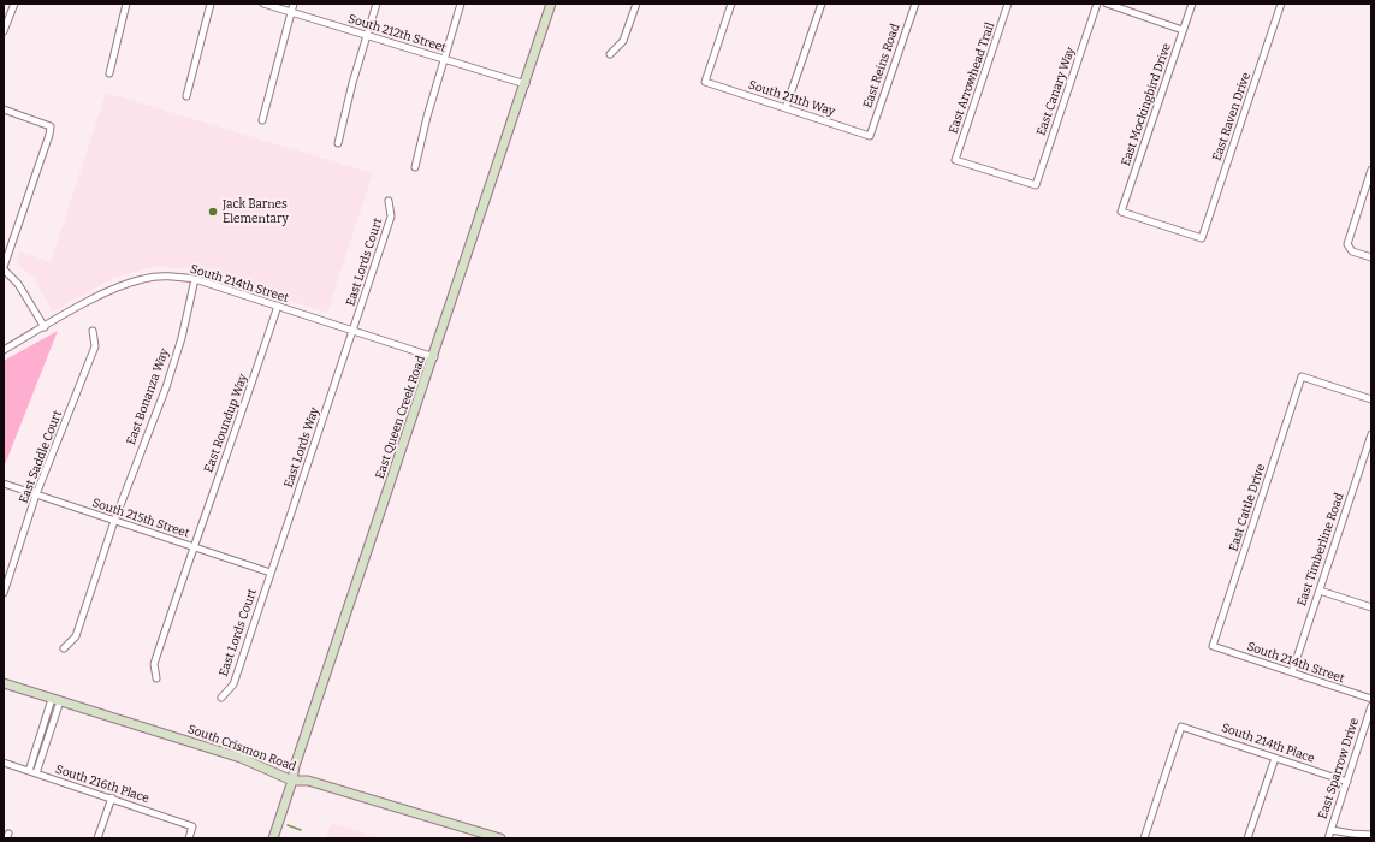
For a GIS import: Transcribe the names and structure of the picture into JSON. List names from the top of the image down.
{
  "streets": {
    "main road": ["East Queen Creek Road", "South Crismon Road"],
    "street": [
      "South 212th Street",
      "East Reins Road",
      "East Arrowhead Trail",
      "East Canary Way",
      "South 211th Way",
      "East Mockingbird Drive",
      "East Raven Drive",
      "East Lords Court",
      "South 214th Street",
      "East Bonanza Way",
      "East Roundup Way",
      "East Lords Way",
      "East Saddle Court",
      "East Cattle Drive",
      "South 215th Street",
      "East Timberline Road",
      "South 214th Place",
      "East Sparrow Drive",
      "South 216th Place"
    ]
  },
  "crossings": [
    ["South 212th Street", "East Queen Creek Road"],
    ["East Reins Road", "South 211th Way"],
    ["East Arrowhead Trail", "East Canary Way"],
    ["East Mockingbird Drive", "East Raven Drive"],
    ["East Lords Court", "South 214th Street"],
    ["East Lords Court", "East Lords Way"],
    ["East Lords Court", "South 215th Street"],
    ["South 214th Street", "East Bonanza Way"],
    ["South 214th Street", "East Queen Creek Road"],
    ["South 214th Street", "East Roundup Way"],
    ["South 214th Street", "East Lords Way"],
    ["South 214th Street", "East Cattle Drive"],
    ["South 214th Street", "East Timberline Road"],
    ["East Bonanza Way", "South 215th Street"],
    ["East Queen Creek Road", "South Crismon Road"],
    ["East Roundup Way", "South 215th Street"],
    ["East Lords Way", "South 215th Street"],
    ["East Saddle Court", "South 215th Street"],
    ["South 214th Place", "East Sparrow Drive"]
  ],
  "places": ["Jack Barnes Elementary"]
}
